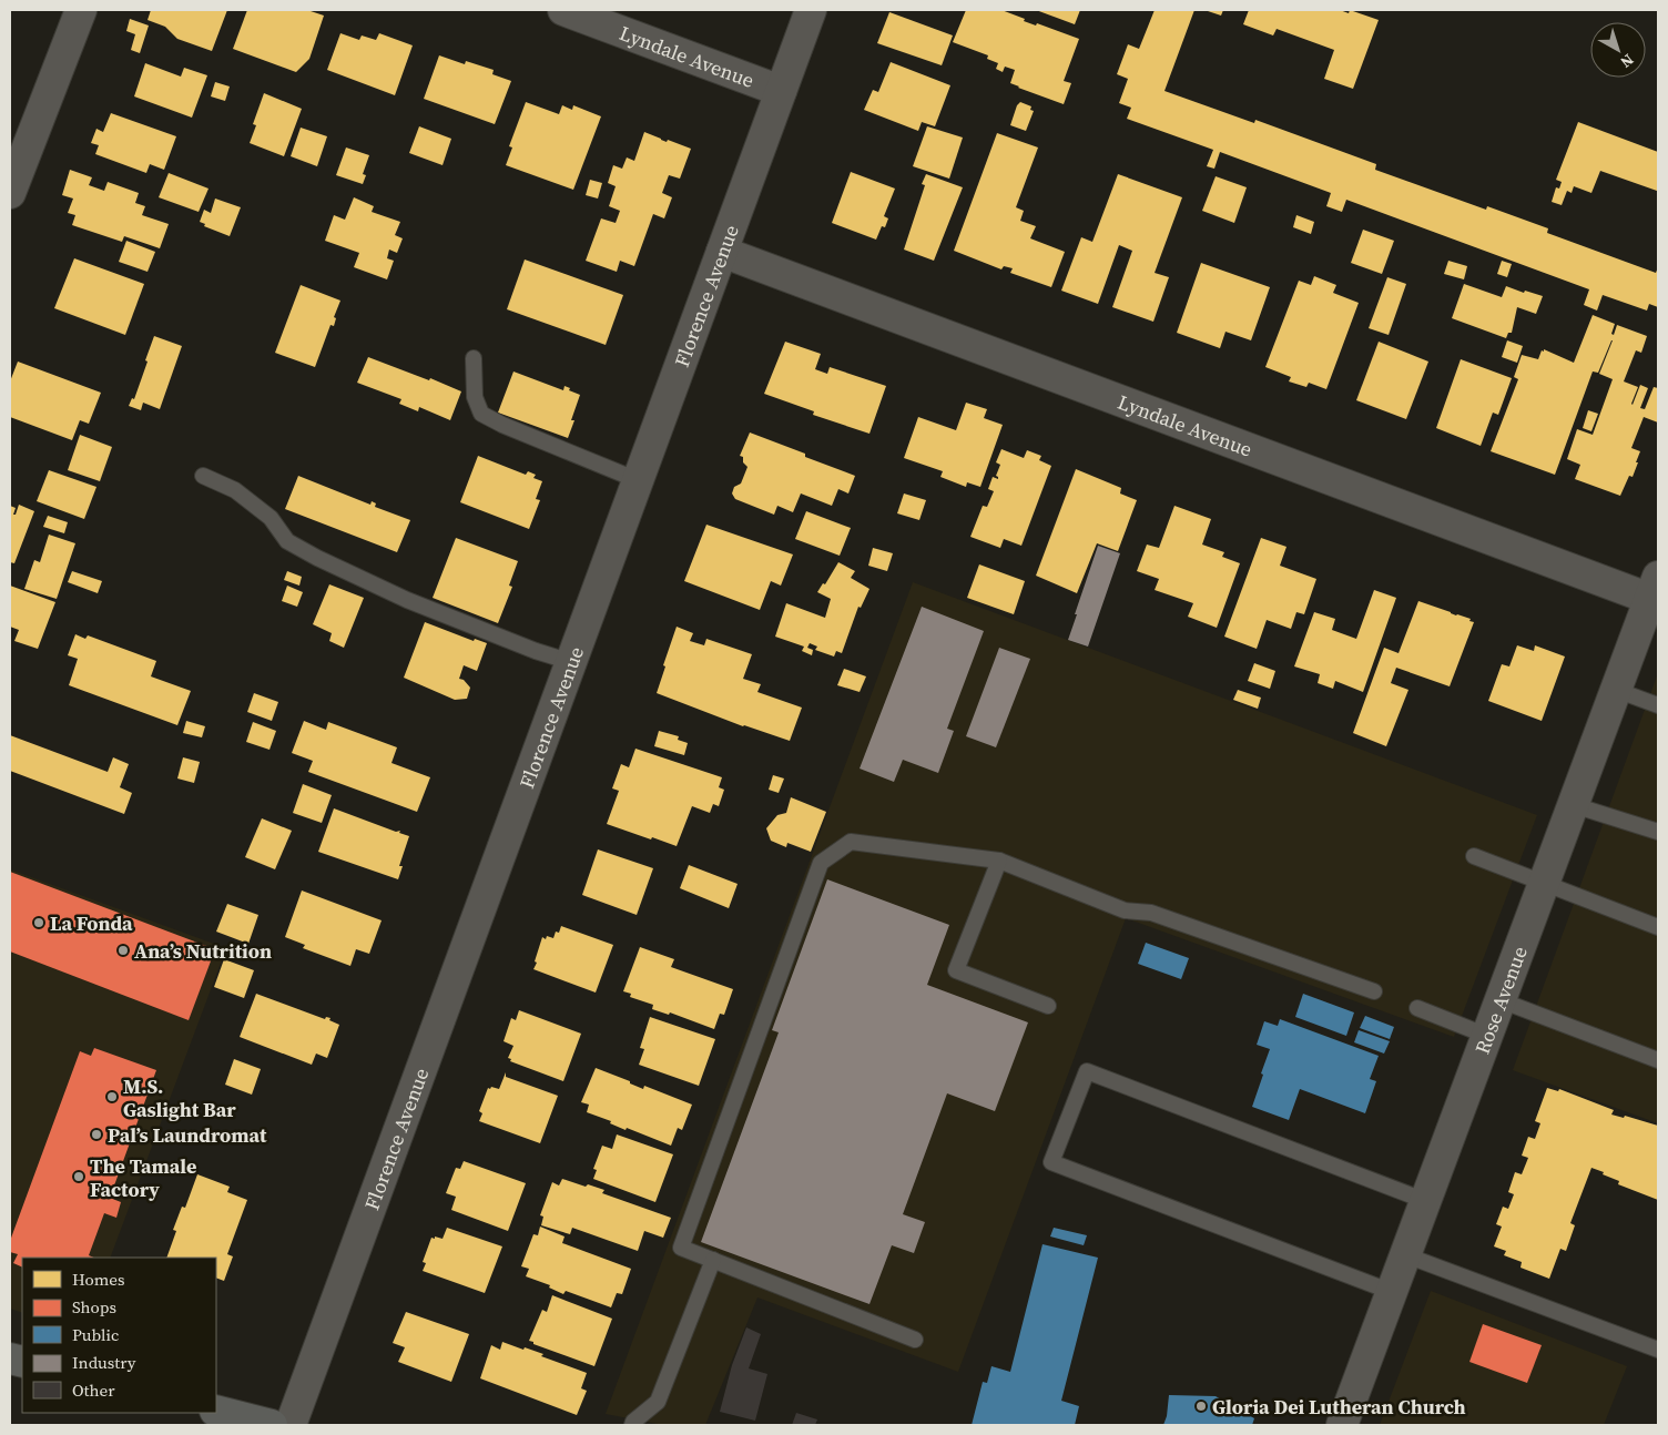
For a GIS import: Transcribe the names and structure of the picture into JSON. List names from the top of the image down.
{
  "streets": {
    "street": ["Lyndale Avenue", "Florence Avenue", "Rose Avenue"]
  },
  "crossings": [
    ["Lyndale Avenue", "Florence Avenue"],
    ["Lyndale Avenue", "Rose Avenue"]
  ],
  "places": [
    "La Fonda",
    "Ana’s Nutrition",
    "M.S. Gaslight Bar",
    "Pal’s Laundromat",
    "The Tamale Factory",
    "Gloria Dei Lutheran Church"
  ],
  "legend": [
    "Homes",
    "Shops",
    "Public",
    "Industry",
    "Other"
  ],
  "north": "bottom right"
}
